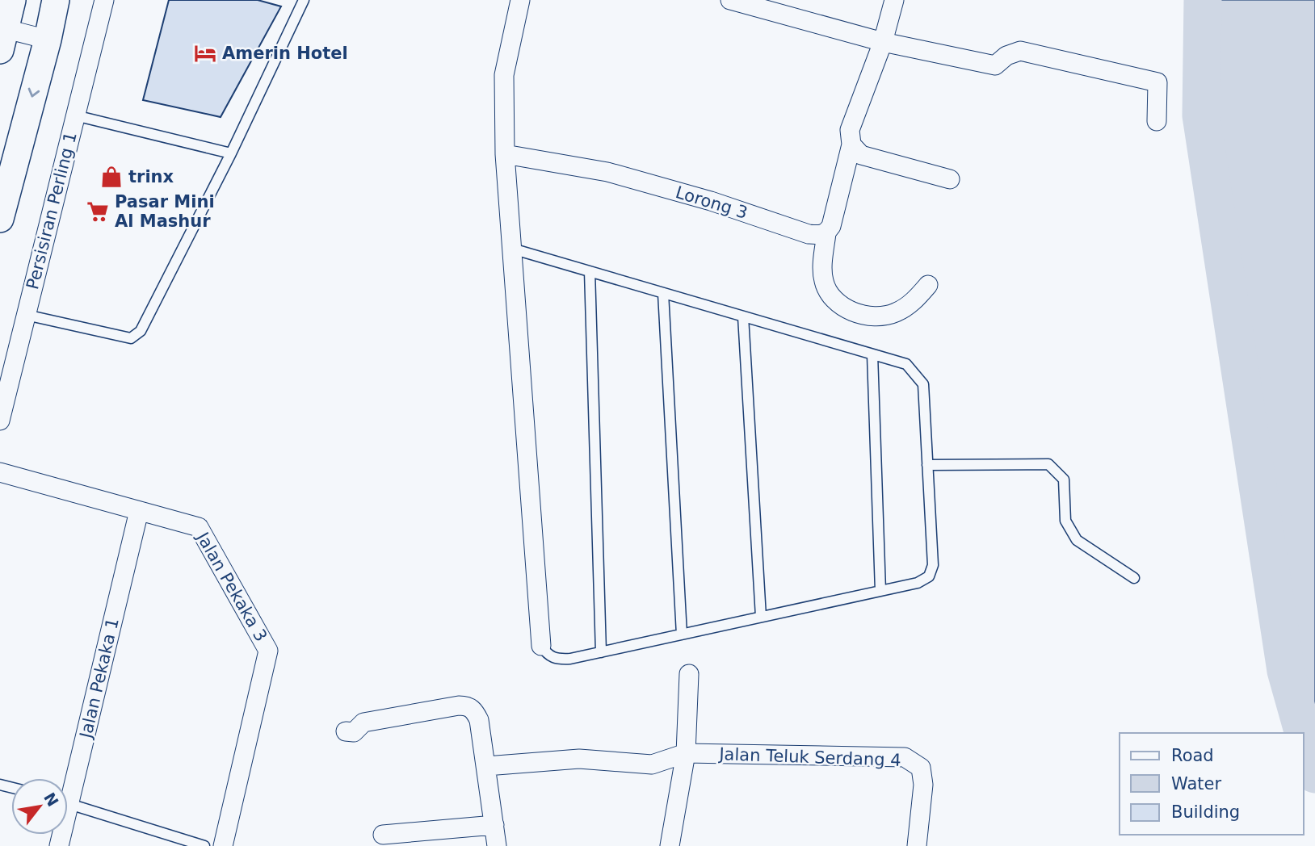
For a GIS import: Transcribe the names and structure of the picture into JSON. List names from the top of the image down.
{
  "streets": {
    "street": [
      "Lorong 3",
      "Persisiran Perling 1",
      "Jalan Pekaka 3",
      "Jalan Pekaka 1",
      "Jalan Teluk Serdang 4"
    ]
  },
  "crossings": [
    ["Jalan Pekaka 3", "Jalan Pekaka 1"]
  ],
  "places": {
    "hotel": ["Amerin Hotel"],
    "shop": ["trinx"],
    "supermarket": ["Pasar Mini Al Mashur"]
  },
  "legend": ["Road", "Water", "Building"],
  "north": "top right"
}
